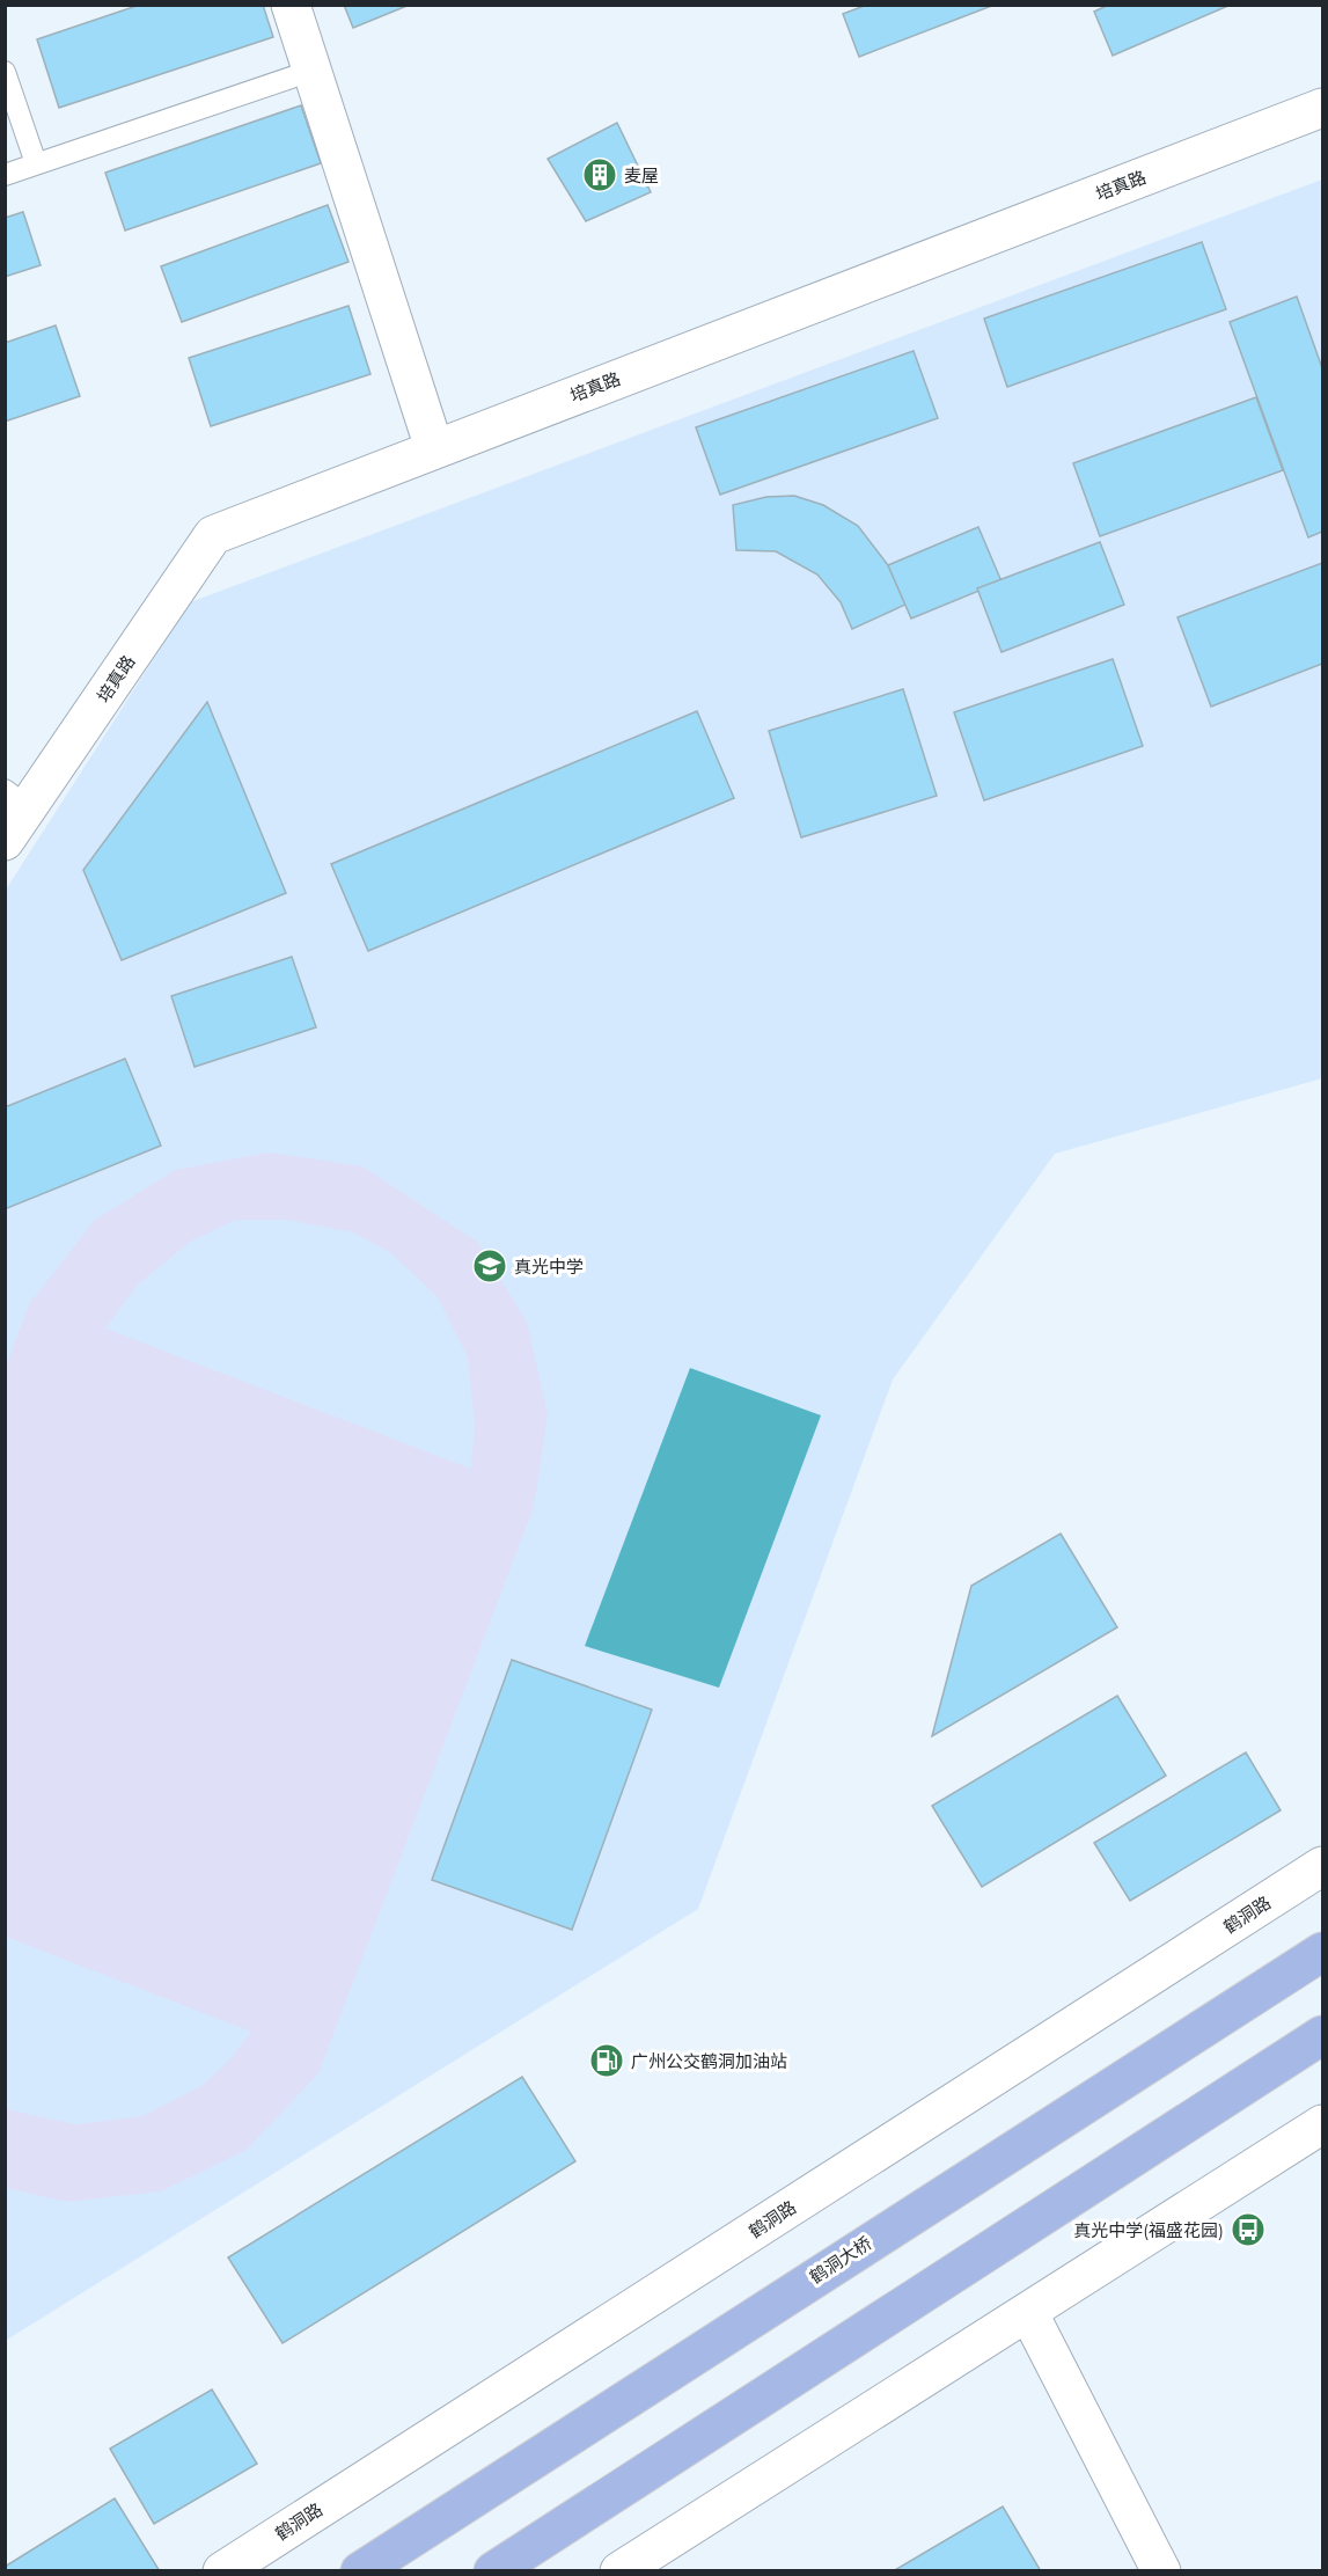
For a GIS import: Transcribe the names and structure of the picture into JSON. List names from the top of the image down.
{
  "streets": {
    "main road": ["鹤洞大桥"],
    "street": ["培真路", "鹤洞路"]
  },
  "places": {
    "building": ["麦屋"],
    "school or university": ["真光中学"],
    "fuel station": ["广州公交鹤洞加油站"],
    "bus stop": ["真光中学(福盛花园)"]
  }
}
